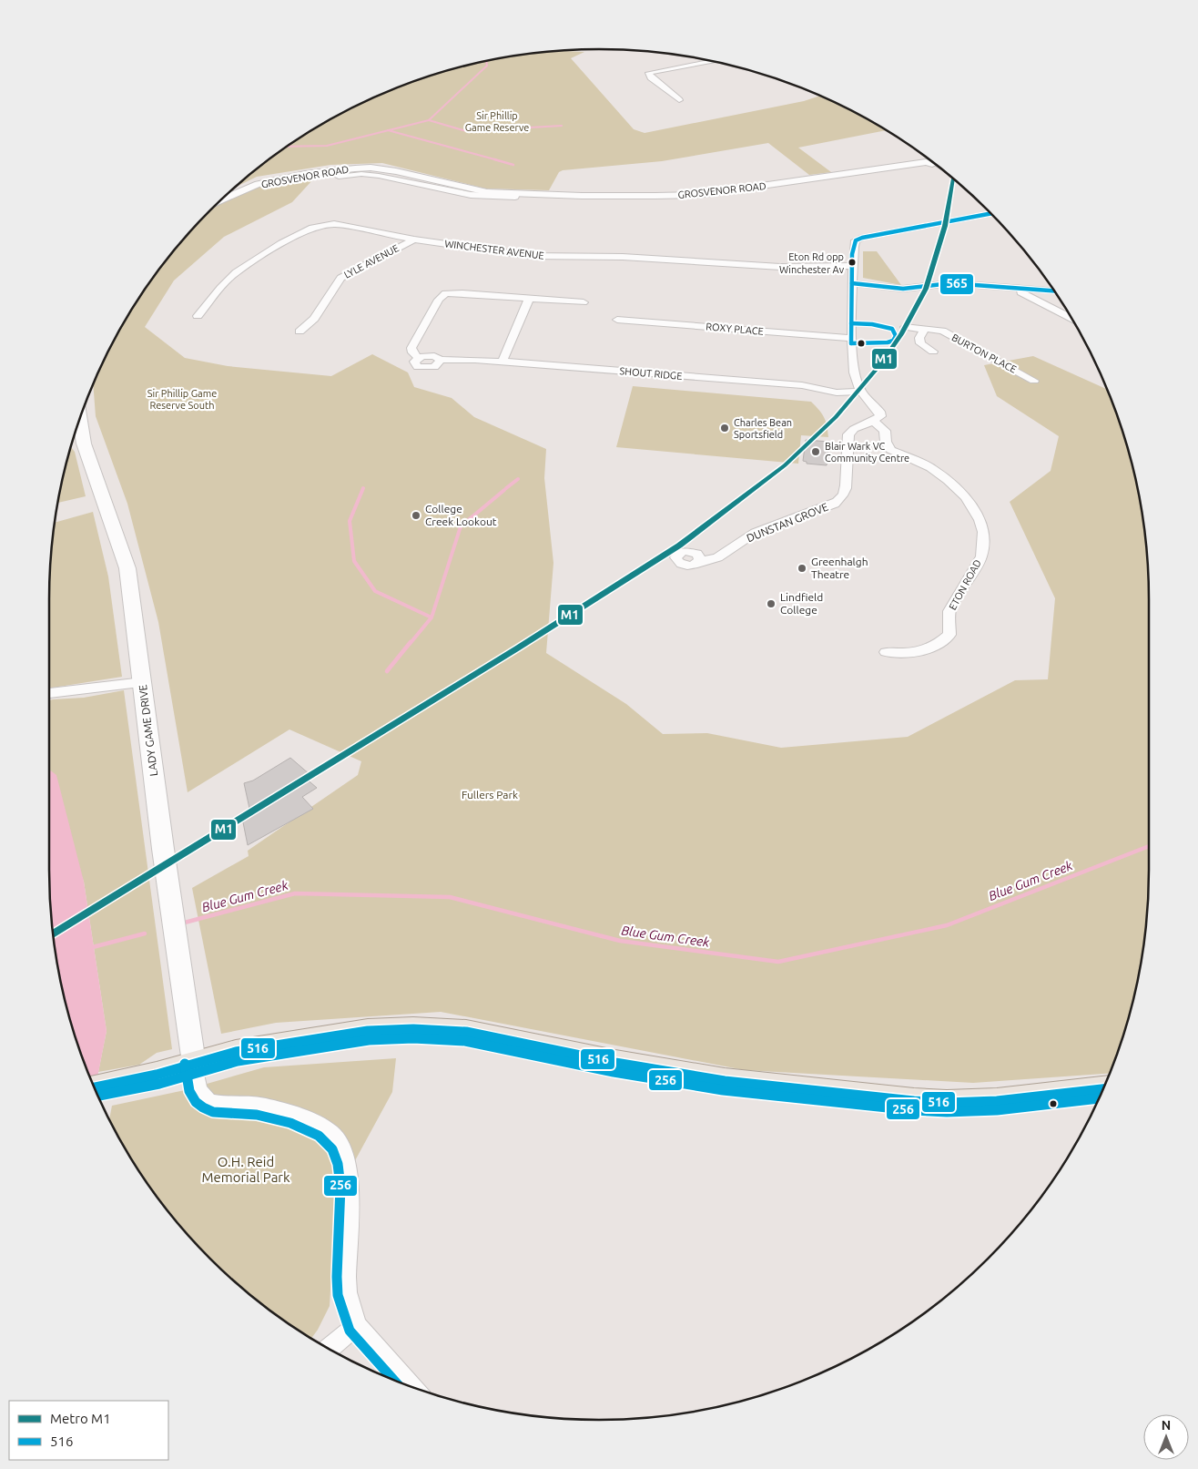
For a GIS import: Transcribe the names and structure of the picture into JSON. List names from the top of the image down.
{
  "streets": {
    "main road": ["LADY GAME DRIVE"],
    "street": [
      "GROSVENOR ROAD",
      "WINCHESTER AVENUE",
      "LYLE AVENUE",
      "ROXY PLACE",
      "BURTON PLACE",
      "SHOUT RIDGE",
      "DUNSTAN GROVE",
      "ETON ROAD"
    ]
  },
  "crossings": [
    ["WINCHESTER AVENUE", "LYLE AVENUE"],
    ["DUNSTAN GROVE", "ETON ROAD"]
  ],
  "water": ["Blue Gum Creek"],
  "parks": [
    "Sir Phillip Game Reserve",
    "Sir Phillip Game Reserve South",
    "Fullers Park",
    "O.H. Reid Memorial Park"
  ],
  "places": [
    "Eton Rd opp Winchester Av",
    "Charles Bean Sportsfield",
    "Blair Wark VC Community Centre",
    "College Creek Lookout",
    "Greenhalgh Theatre",
    "Lindfield College"
  ],
  "lines": [
    "metro line M1",
    "transit line 565",
    "transit line 516",
    "transit line 256"
  ],
  "legend": ["Metro M1", "516"],
  "north": "top"
}
